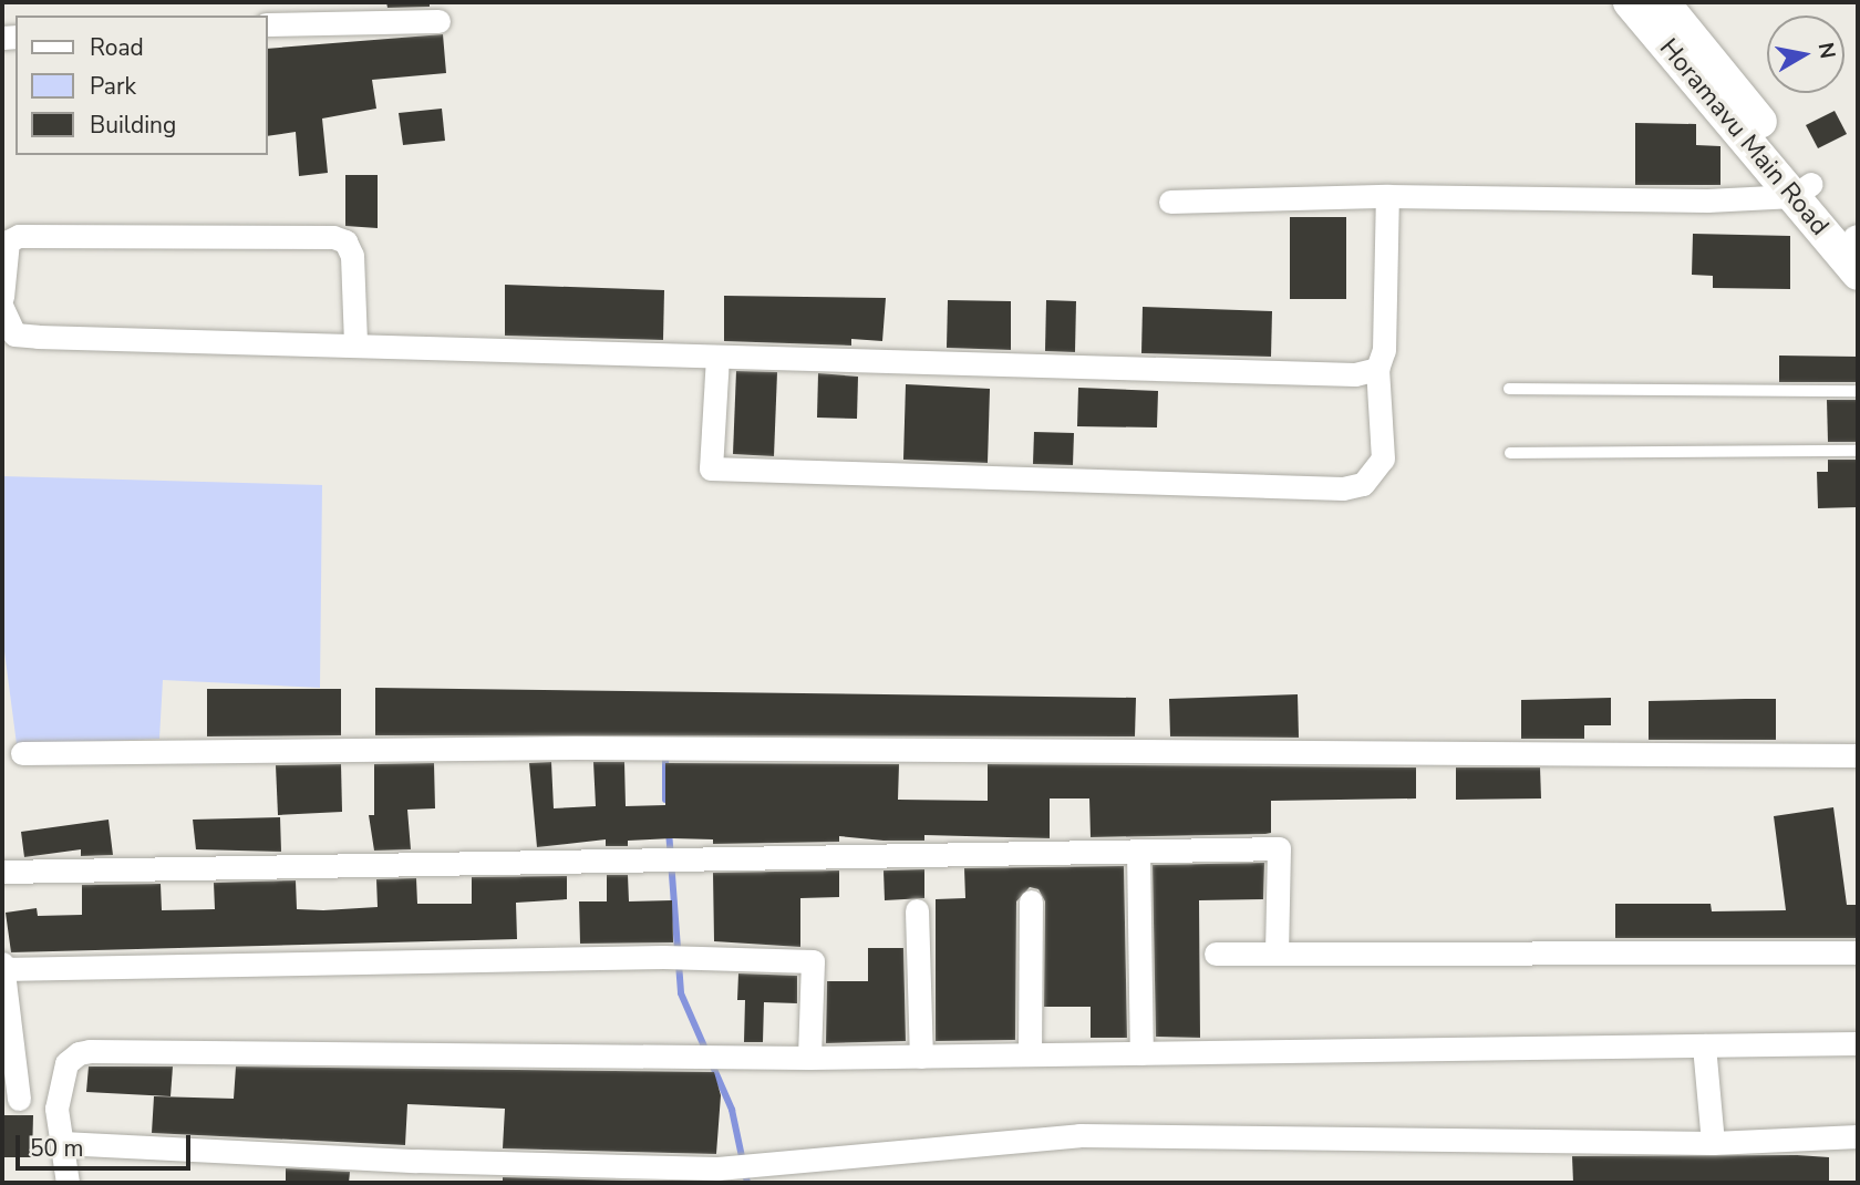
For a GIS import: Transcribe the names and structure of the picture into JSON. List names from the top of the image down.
{
  "streets": {
    "main road": ["Horamavu Main Road"]
  },
  "legend": ["Road", "Park", "Building"],
  "scale_bar": "50 m",
  "north": "right"
}
